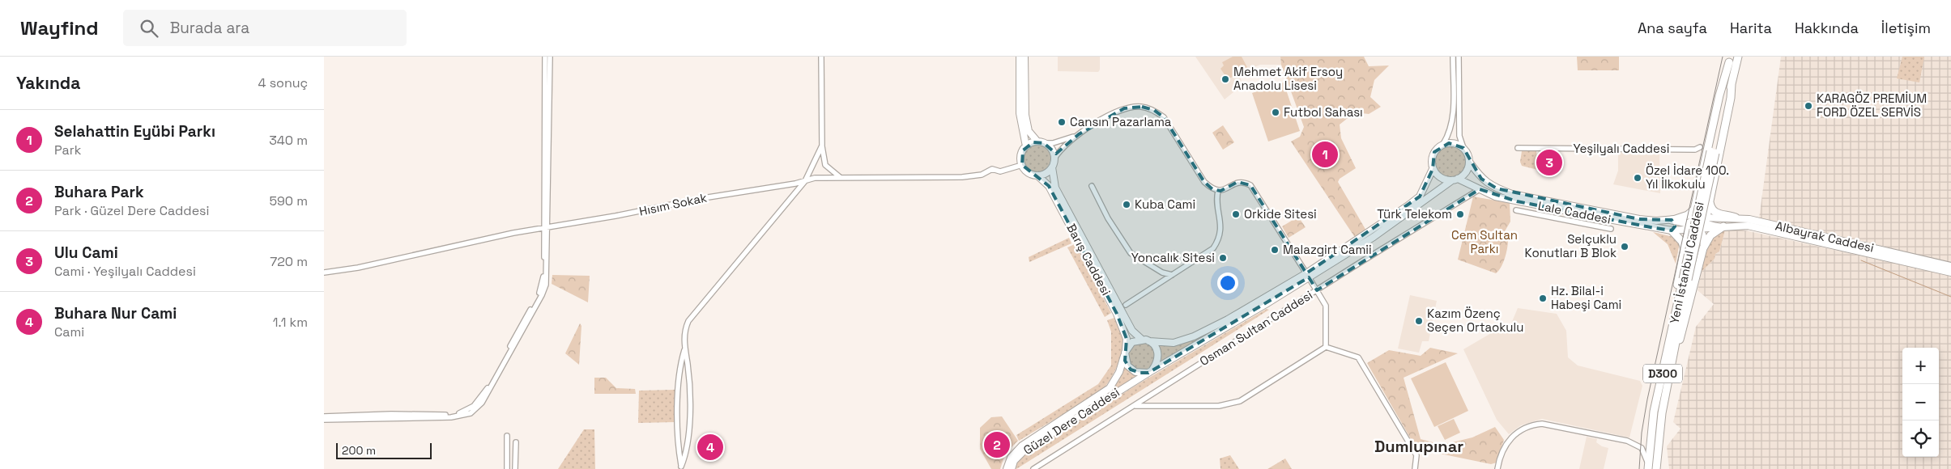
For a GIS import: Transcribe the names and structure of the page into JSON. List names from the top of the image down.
{
  "streets": {
    "highway": ["Yeni İstanbul Caddesi", "D300"],
    "main road": [
      "Lale Caddesi",
      "Albayrak Caddesi",
      "Barış Caddesi",
      "Güzel Dere Caddesi"
    ],
    "street": ["Yeşilyalı Caddesi", "Hısım Sokak", "Osman Sultan Caddesi"]
  },
  "crossings": [
    ["Hısım Sokak", "Barış Caddesi"],
    ["Lale Caddesi", "Osman Sultan Caddesi"],
    ["Barış Caddesi", "Güzel Dere Caddesi"]
  ],
  "districts": ["Dumlupınar"],
  "parks": ["Cem Sultan Parkı"],
  "places": [
    "Mehmet Akif Ersoy Anadolu Lisesi",
    "KARAGÖZ PREMİUM FORD ÖZEL SERVİS",
    "Futbol Sahası",
    "Cansın Pazarlama",
    "Özel İdare 100. Yıl İlkokulu",
    "Kuba Cami",
    "Orkide Sitesi",
    "Türk Telekom",
    "Selçuklu Konutları B Blok",
    "Malazgirt Camii",
    "Yoncalık Sitesi",
    "Hz. Bilal-i Habeşi Cami",
    "Kazım Özenç Seçen Ortaokulu"
  ],
  "scale_bar": "200 m",
  "page": {
    "header": "Wayfind",
    "search": "Burada ara",
    "nav": [
      "Ana sayfa",
      "Harita",
      "Hakkında",
      "İletişim"
    ],
    "heading": ["Yakında", "4 sonuç"],
    "list": [
      {
        "mark": "1",
        "name": "Selahattin Eyübi Parkı",
        "note": "Park",
        "value": "340 m"
      },
      {
        "mark": "2",
        "name": "Buhara Park",
        "note": "Park · Güzel Dere Caddesi",
        "value": "590 m"
      },
      {
        "mark": "3",
        "name": "Ulu Cami",
        "note": "Cami · Yeşilyalı Caddesi",
        "value": "720 m"
      },
      {
        "mark": "4",
        "name": "Buhara Nur Cami",
        "note": "Cami",
        "value": "1.1 km"
      }
    ],
    "pins": [
      "1",
      "3",
      "2",
      "4"
    ],
    "map_buttons": ["+", "−"],
    "scale": "200 m"
  }
}
